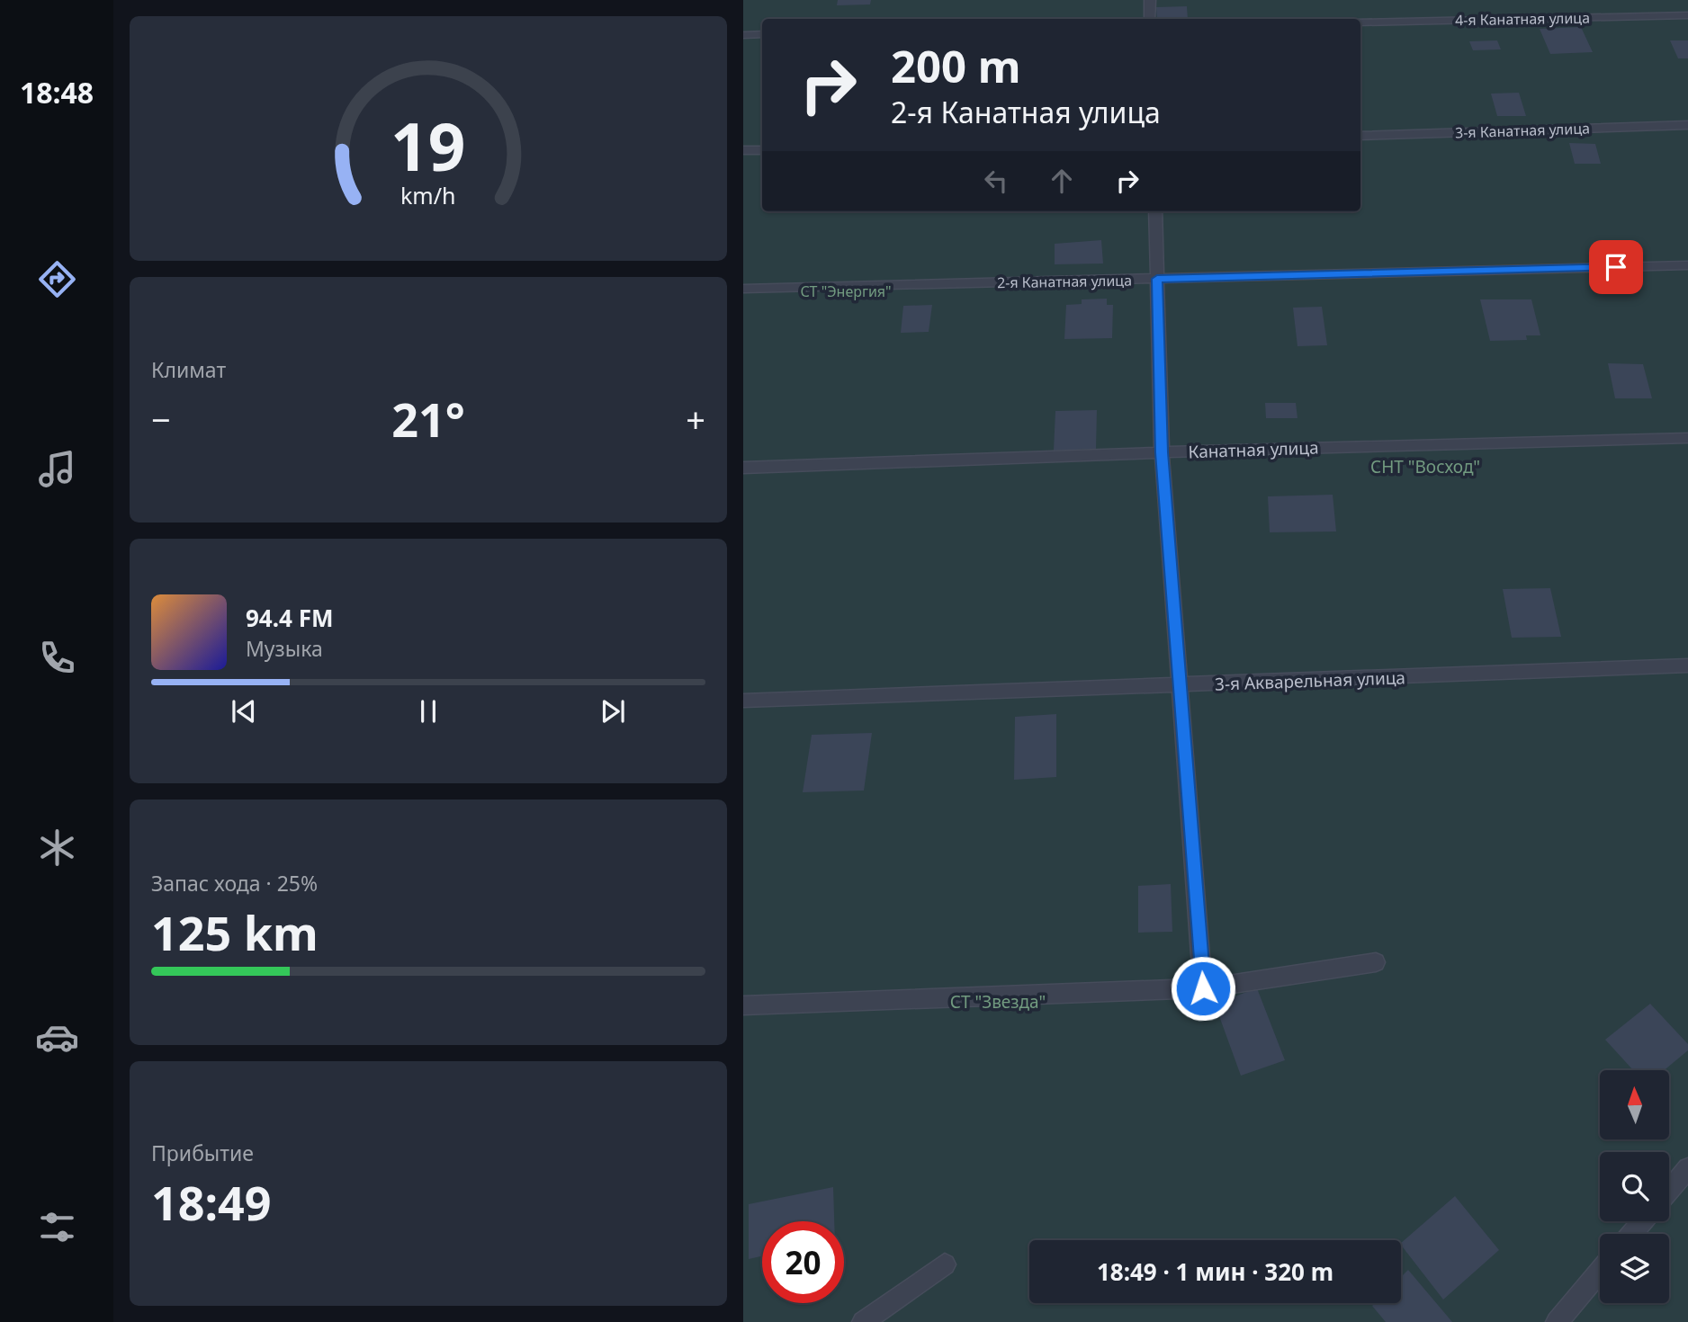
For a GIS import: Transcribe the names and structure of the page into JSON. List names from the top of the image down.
{
  "streets": {
    "lane": [
      "4-я Канатная улица",
      "3-я Канатная улица",
      "2-я Канатная улица",
      "Канатная улица",
      "3-я Акварельная улица"
    ]
  },
  "parks": ["СТ \"Энергия\"", "СНТ \"Восход\"", "СТ \"Звезда\""],
  "north": "top",
  "page": {
    "tabs": "18:48",
    "turn": ["200 m", "2-я Канатная улица"],
    "tile": [
      "Климат",
      ["Запас хода · 25%", "125 km"],
      ["Прибытие", "18:49"]
    ],
    "heat": ["−", "21°", "+"],
    "song": ["94.4 FM", "Музыка"],
    "limit": "20",
    "trip": "18:49 · 1 мин · 320 m",
    "gauge": ["19", "km/h"]
  }
}
